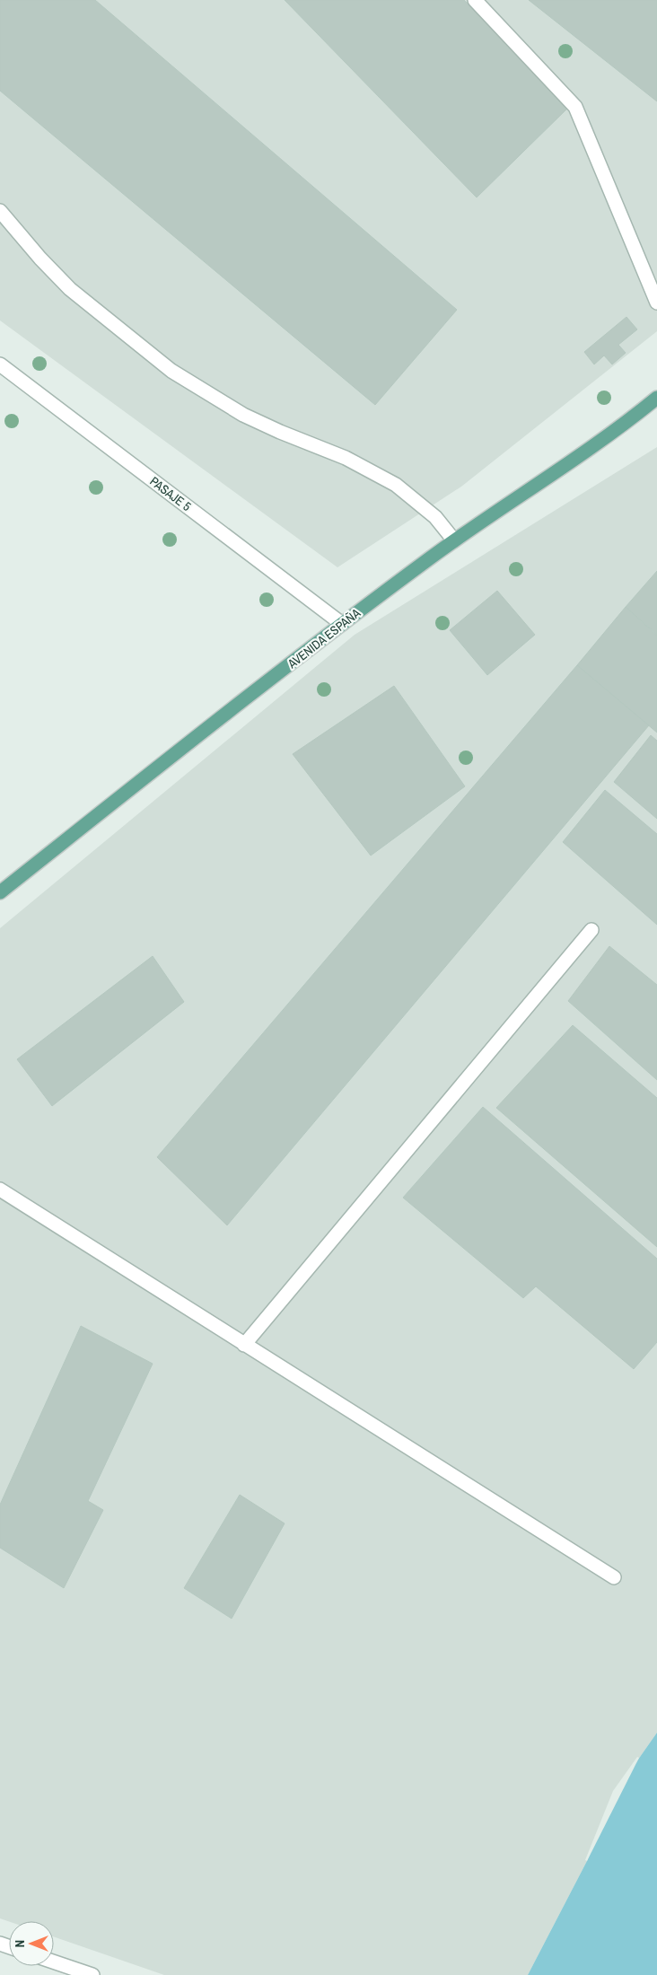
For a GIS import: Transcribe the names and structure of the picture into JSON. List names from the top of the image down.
{
  "streets": {
    "main road": ["AVENIDA ESPAÑA"],
    "street": ["PASAJE 5"]
  },
  "crossings": [
    ["PASAJE 5", "AVENIDA ESPAÑA"]
  ],
  "north": "left"
}
